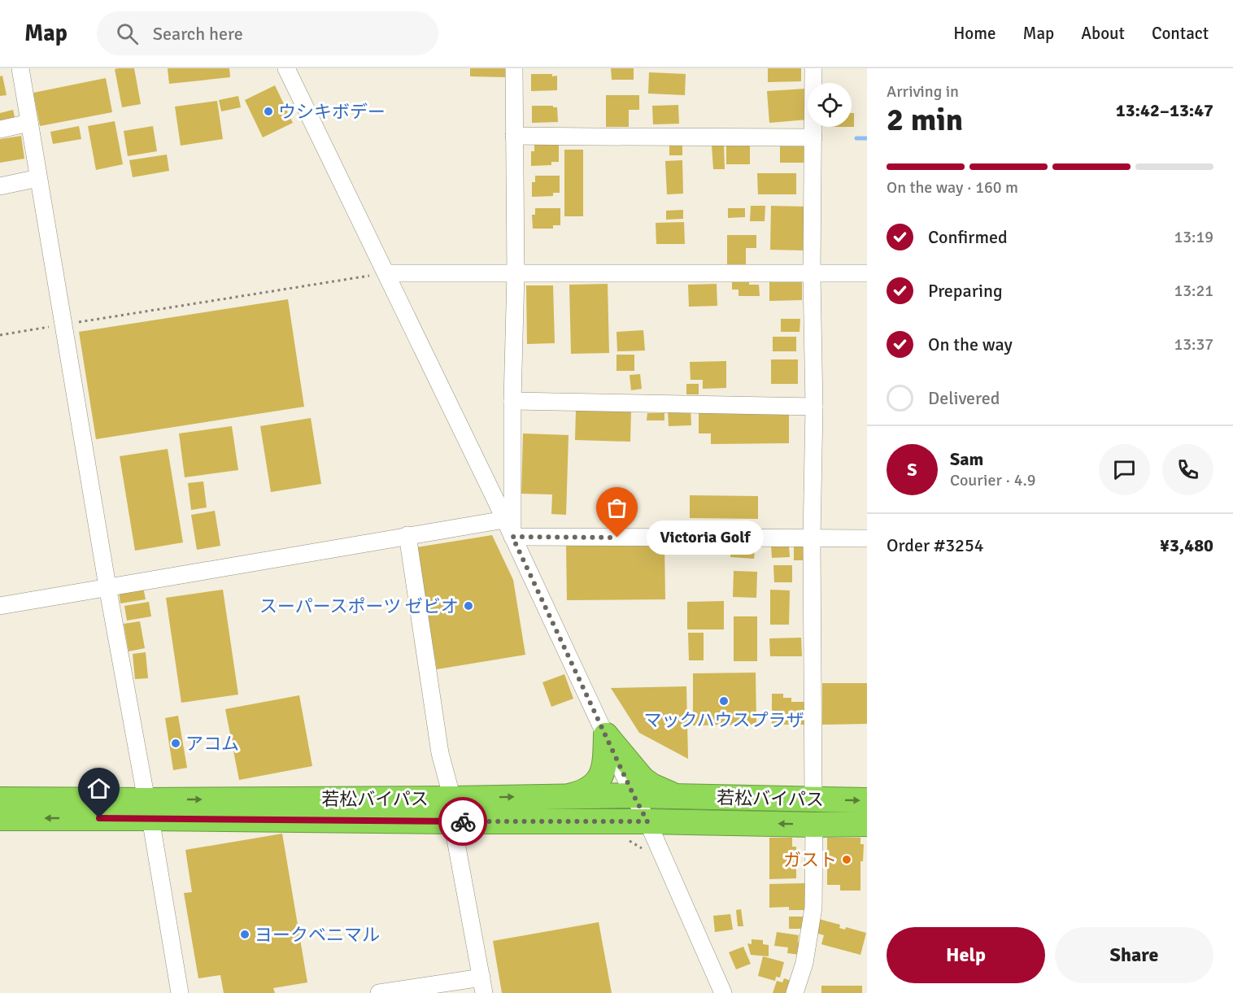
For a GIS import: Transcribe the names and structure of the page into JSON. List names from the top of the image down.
{
  "streets": {
    "highway": ["若松バイパス"]
  },
  "places": [
    "ウシキボデー",
    "Victoria Golf",
    "スーパースポーツ ゼビオ",
    "マックハウスプラザ",
    "アコム",
    "ガスト",
    "ヨークベニマル"
  ],
  "page": {
    "header": "Map",
    "search": "Search here",
    "nav": [
      "Home",
      "Map",
      "About",
      "Contact"
    ],
    "heading": ["2 min", "Arriving in", "13:42–13:47"],
    "panel": [
      "Sam",
      "Courier · 4.9",
      "Order #3254",
      "¥3,480"
    ],
    "bar": "On the way · 160 m",
    "list": [
      ["Confirmed", "13:19"],
      ["Preparing", "13:21"],
      ["On the way", "13:37"],
      "Delivered"
    ],
    "round": "S",
    "bubble": "Victoria Golf",
    "buttons": ["Help", "Share"]
  }
}
